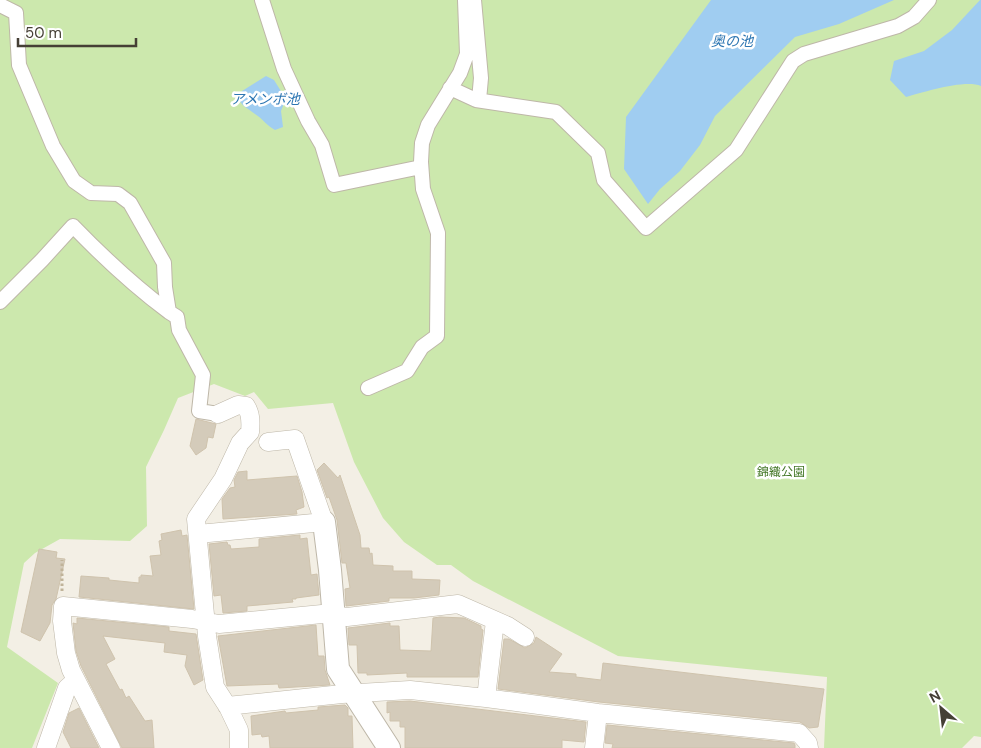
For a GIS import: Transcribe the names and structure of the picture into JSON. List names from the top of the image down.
{
  "water": ["奥の池", "アメンボ池"],
  "parks": ["錦織公園"],
  "scale_bar": "50 m",
  "north": "top left"
}
